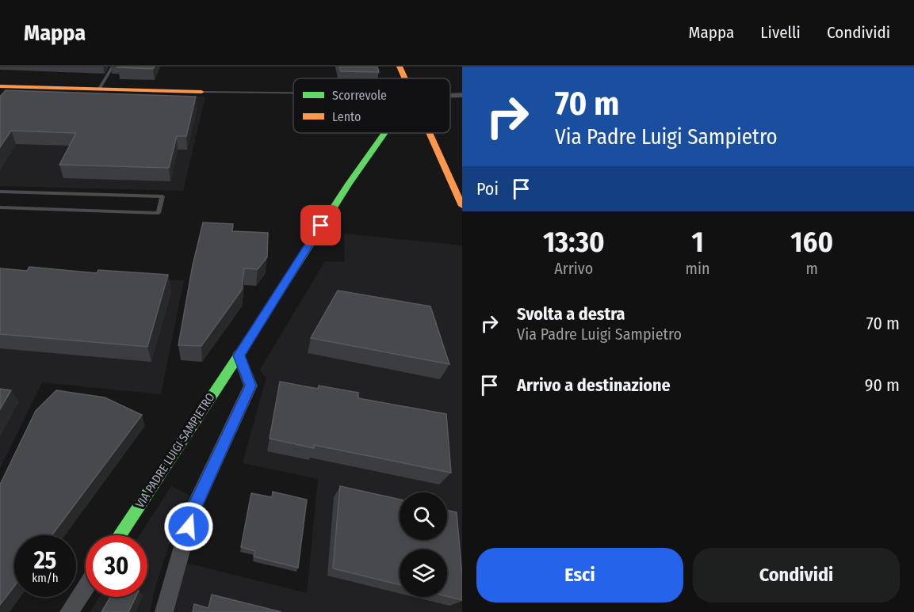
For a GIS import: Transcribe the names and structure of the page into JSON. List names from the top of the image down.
{
  "streets": {
    "street": ["VIA PADRE LUIGI SAMPIETRO"]
  },
  "legend": ["Scorrevole", "Lento"],
  "page": {
    "header": "Mappa",
    "nav": ["Mappa", "Livelli", "Condividi"],
    "turn": ["70 m", "Via Padre Luigi Sampietro"],
    "then": "Poi",
    "eta": [
      "13:30",
      "Arrivo",
      "1",
      "min",
      "160",
      "m"
    ],
    "list": [
      {
        "name": "Svolta a destra",
        "note": "Via Padre Luigi Sampietro",
        "value": "70 m"
      },
      {
        "name": "Arrivo a destinazione",
        "value": "90 m"
      }
    ],
    "speed": "25 km/h",
    "limit": "30",
    "buttons": ["Esci", "Condividi"]
  }
}
